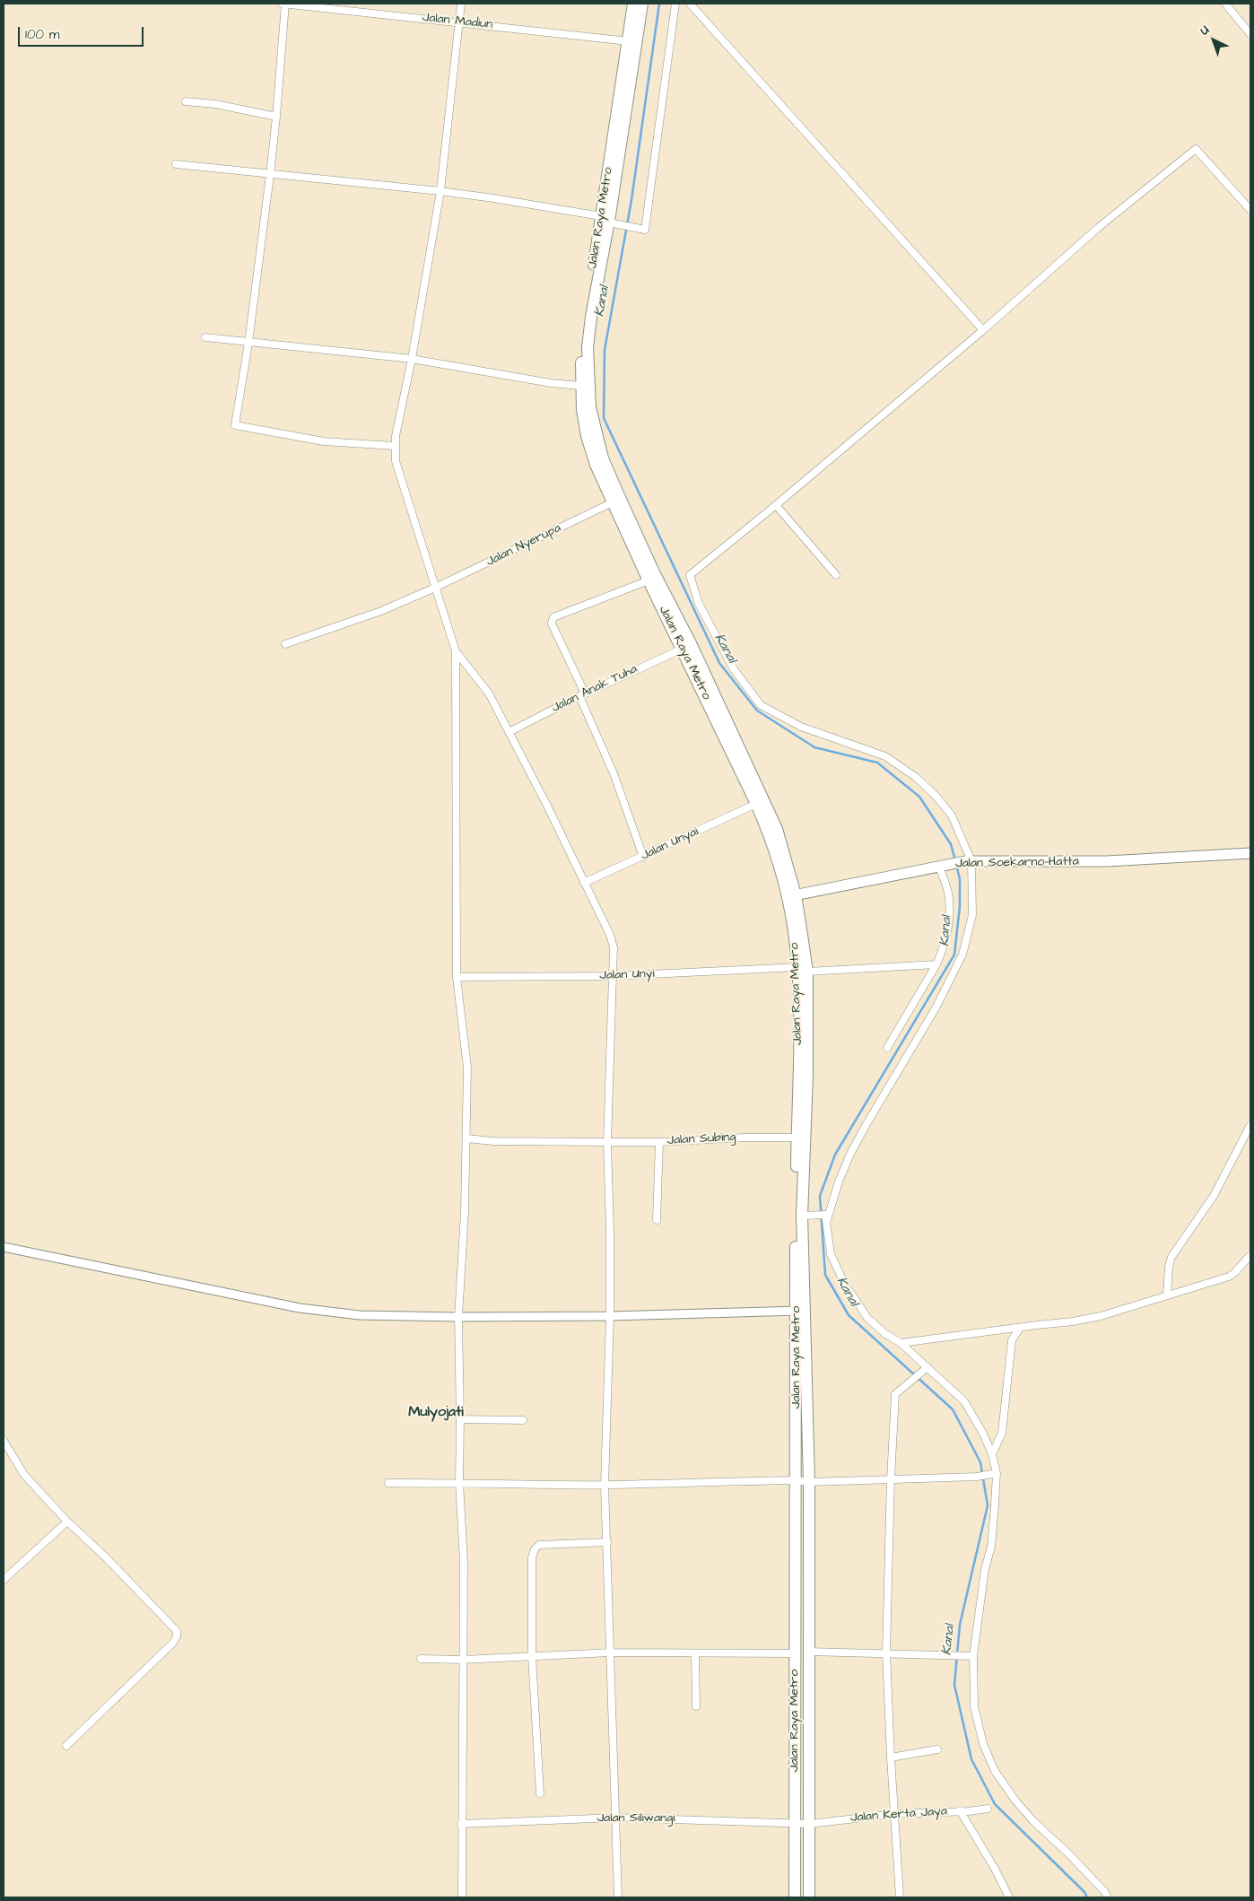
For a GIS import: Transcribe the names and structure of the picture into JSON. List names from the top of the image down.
{
  "streets": {
    "highway": ["Jalan Raya Metro"],
    "main road": ["Jalan Soekarno-Hatta"],
    "street": [
      "Jalan Madiun",
      "Jalan Nyerupa",
      "Jalan Anak Tuha",
      "Jalan Unyai",
      "Jalan Unyi",
      "Jalan Subing",
      "Jalan Kerta Jaya",
      "Jalan Siliwangi"
    ]
  },
  "crossings": [
    ["Jalan Madiun", "Jalan Raya Metro"],
    ["Jalan Raya Metro", "Jalan Nyerupa"],
    ["Jalan Raya Metro", "Jalan Anak Tuha"],
    ["Jalan Raya Metro", "Jalan Unyai"],
    ["Jalan Raya Metro", "Jalan Soekarno-Hatta"],
    ["Jalan Raya Metro", "Jalan Unyi"],
    ["Jalan Raya Metro", "Jalan Subing"],
    ["Jalan Raya Metro", "Jalan Siliwangi"],
    ["Jalan Kerta Jaya", "Jalan Siliwangi"]
  ],
  "districts": ["Mulyojati"],
  "water": ["Kanal"],
  "scale_bar": "100 m",
  "north": "top left"
}
